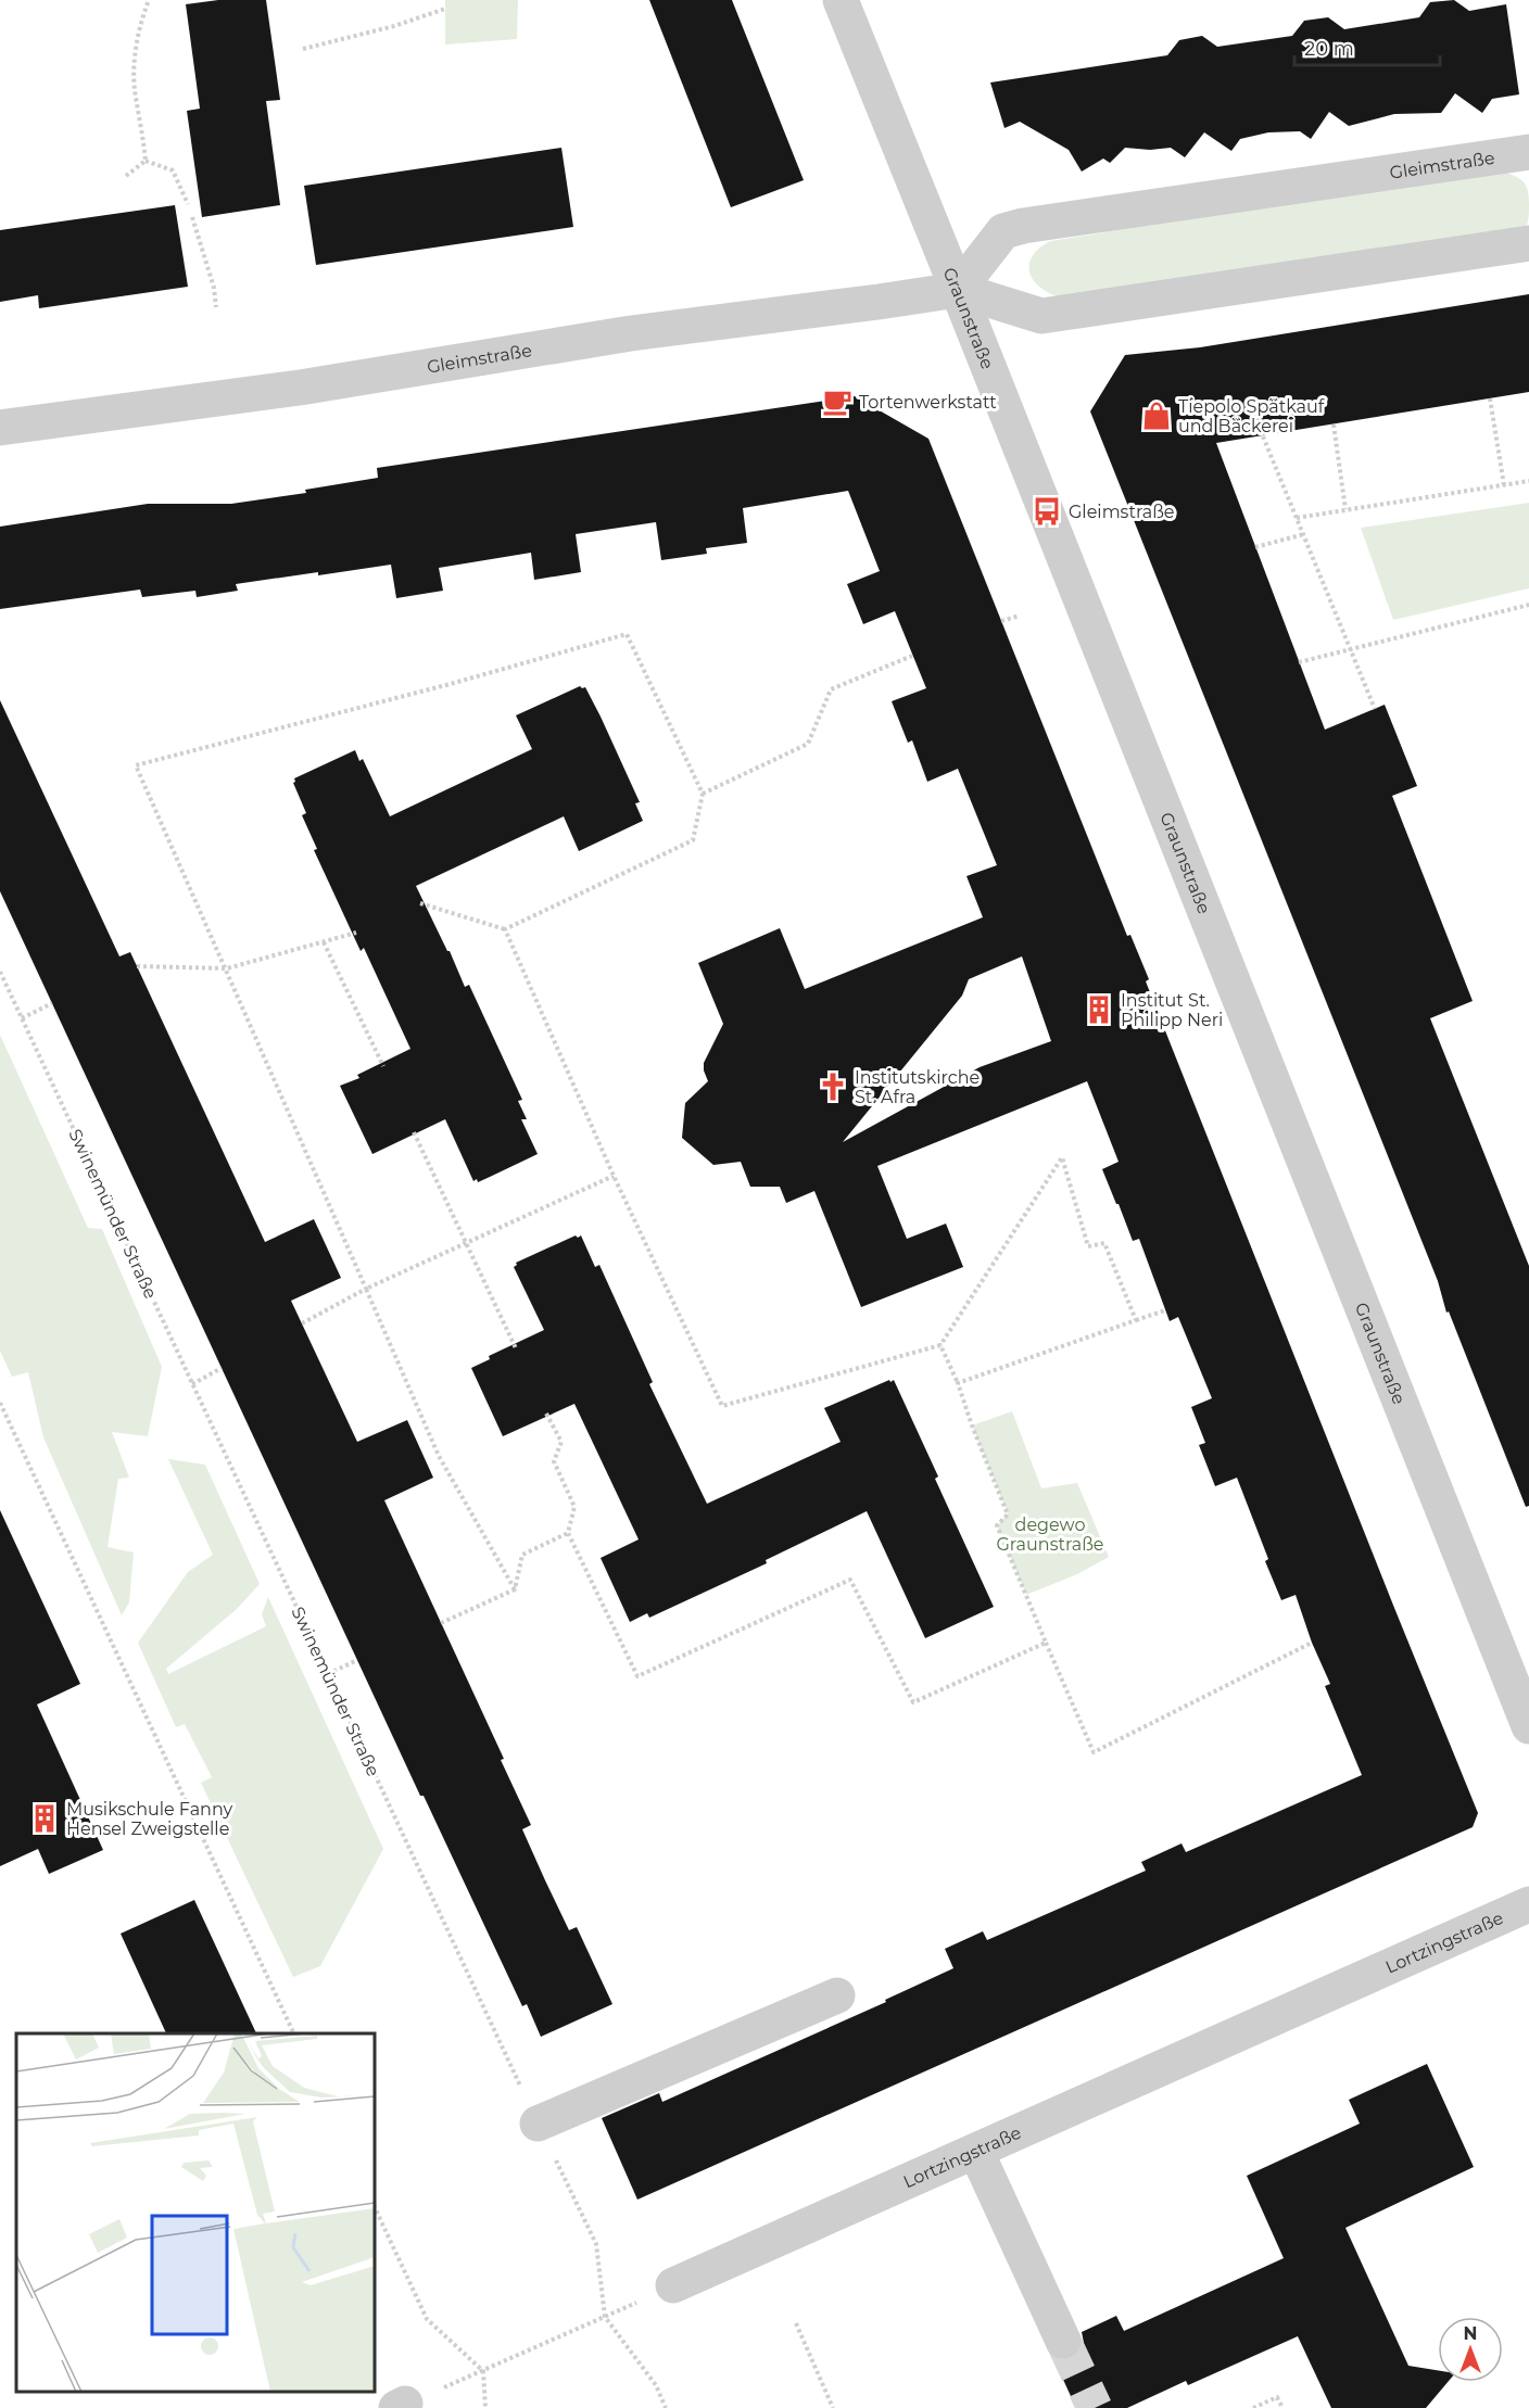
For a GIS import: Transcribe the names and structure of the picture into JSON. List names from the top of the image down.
{
  "streets": {
    "street": ["Gleimstraße", "Graunstraße", "Lortzingstraße"],
    "path": ["Swinemünder Straße"]
  },
  "crossings": [
    ["Gleimstraße", "Graunstraße"]
  ],
  "parks": ["degewo Graunstraße"],
  "places": {
    "cafe": ["Tortenwerkstatt"],
    "shop": ["Tiepolo Spätkauf und Bäckerei"],
    "bus stop": ["Gleimstraße"],
    "building": ["Institut St. Philipp Neri", "Musikschule Fanny Hensel Zweigstelle"],
    "church": ["Institutskirche St. Afra"]
  },
  "scale_bar": "20 m",
  "north": "top"
}
